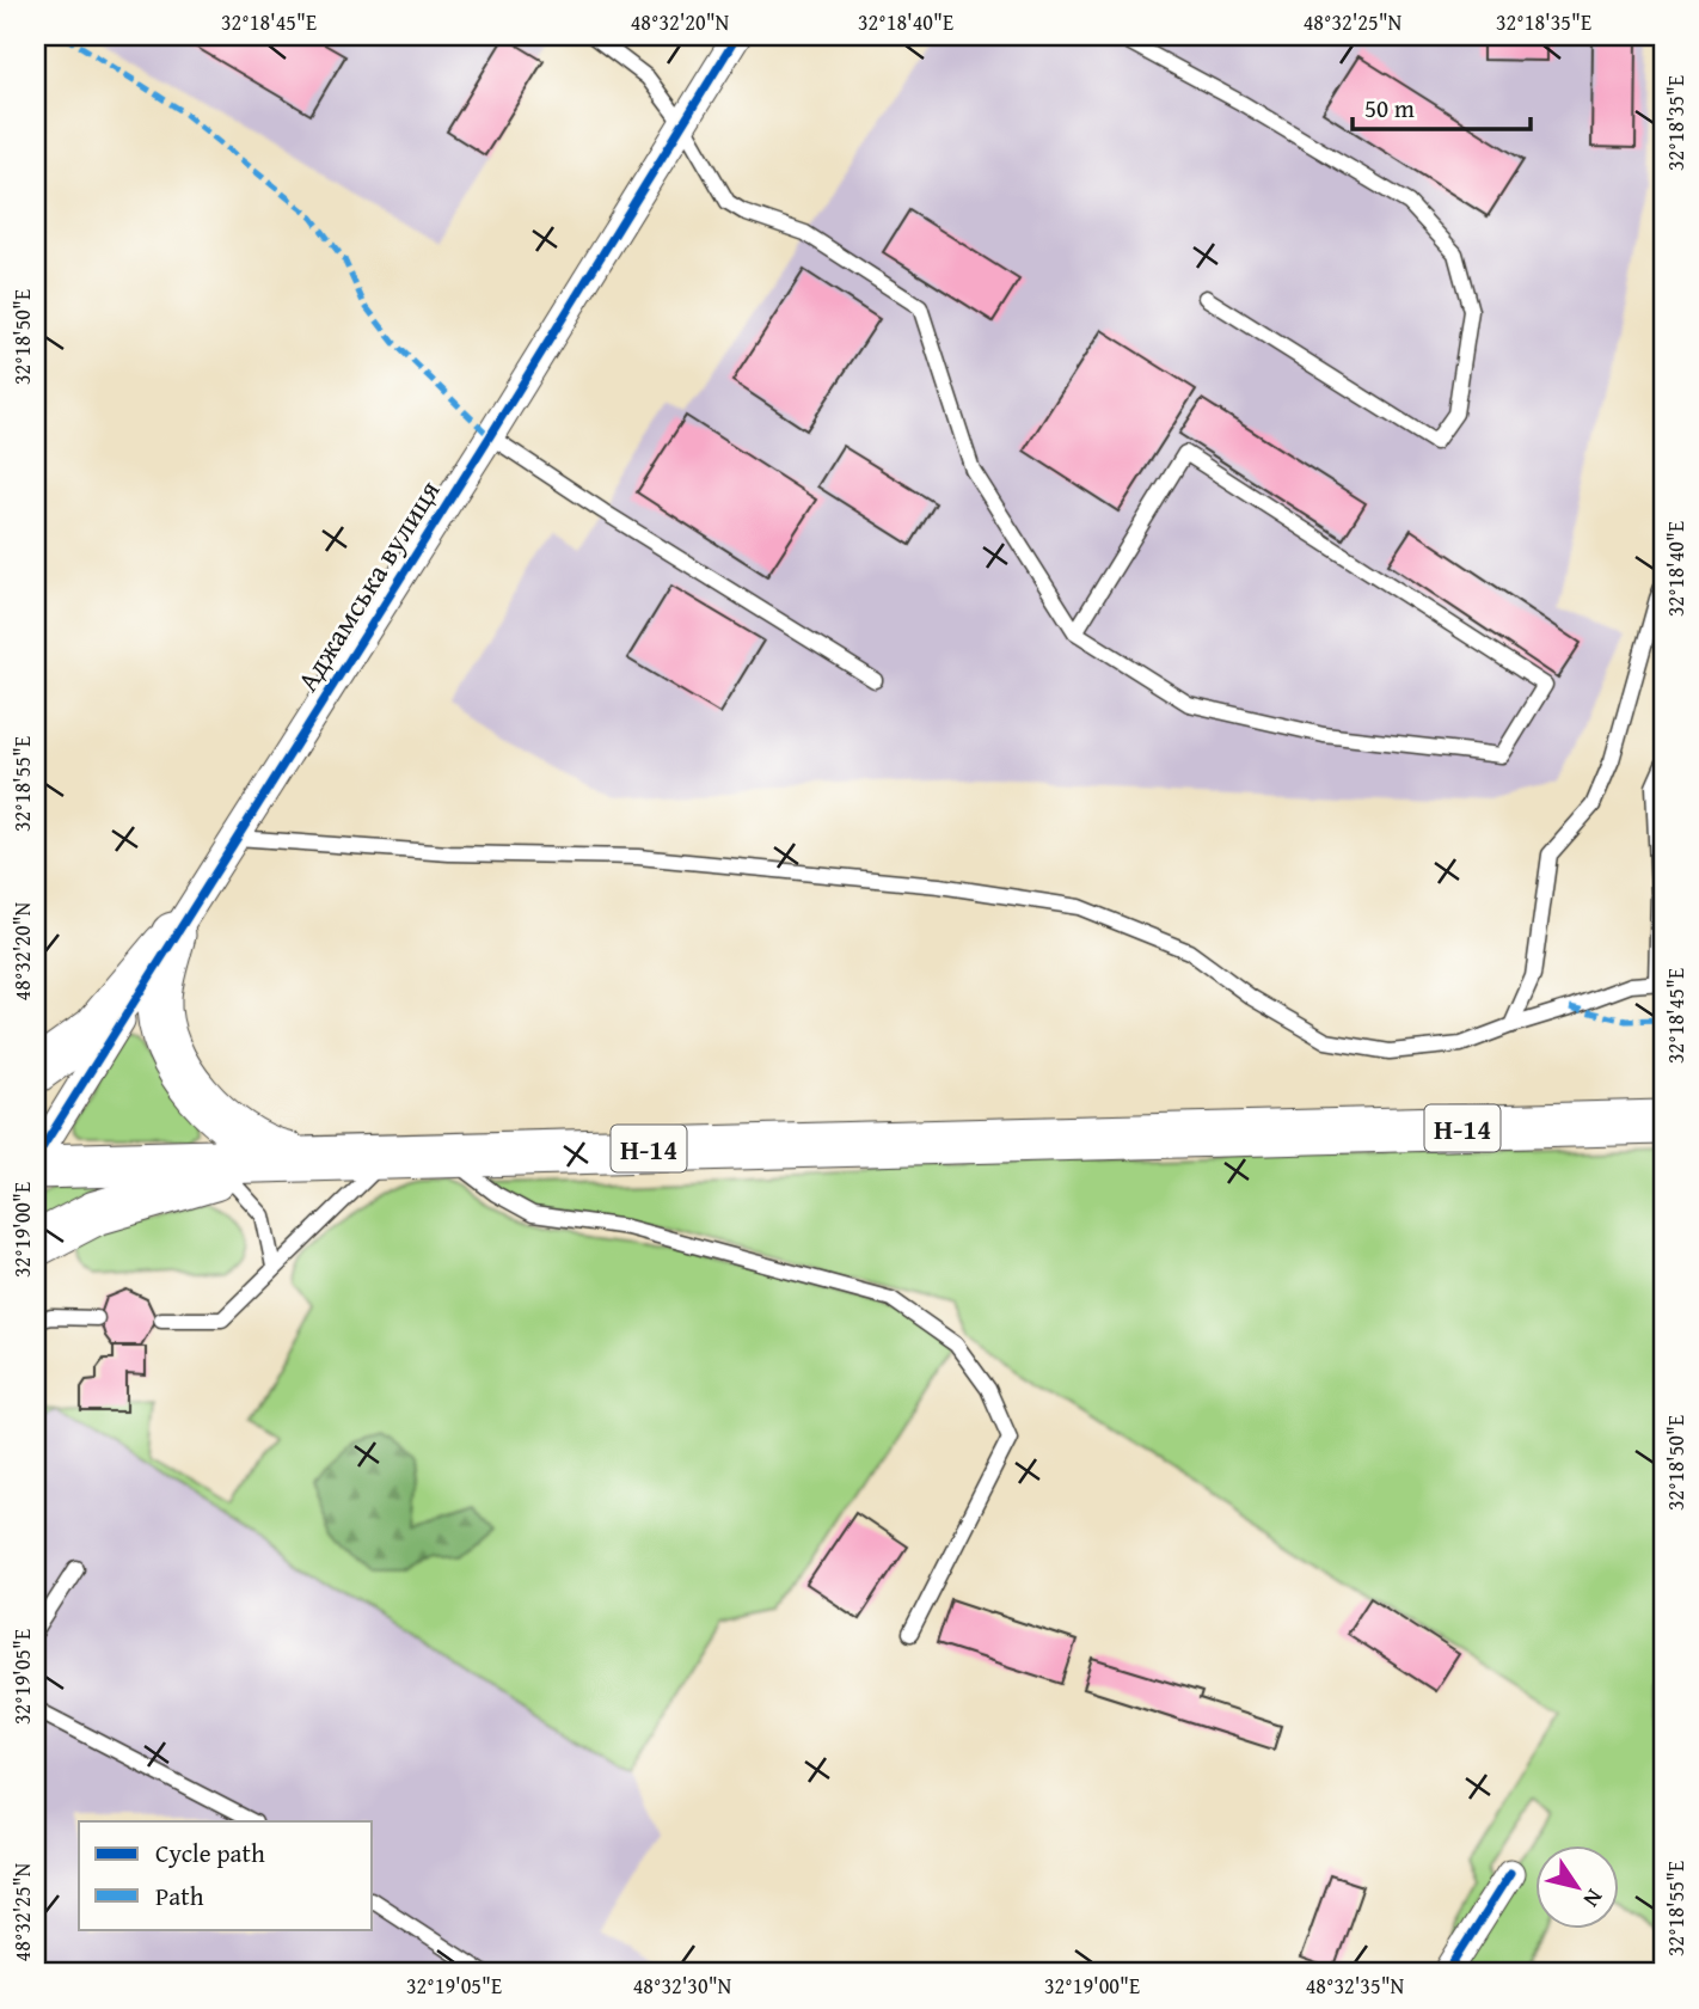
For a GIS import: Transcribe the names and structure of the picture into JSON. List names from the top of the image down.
{
  "streets": {
    "main road": ["Н-14"],
    "street": ["Аджамська вулиця"]
  },
  "legend": ["Cycle path", "Path"],
  "scale_bar": "50 m",
  "north": "bottom right",
  "coordinates": [
    "32°18'45\"E",
    "48°32'20\"N",
    "32°18'40\"E",
    "48°32'25\"N",
    "32°18'35\"E",
    "32°18'50\"E",
    "32°18'55\"E",
    "32°19'00\"E",
    "32°19'05\"E",
    "48°32'30\"N",
    "48°32'35\"N"
  ]
}
